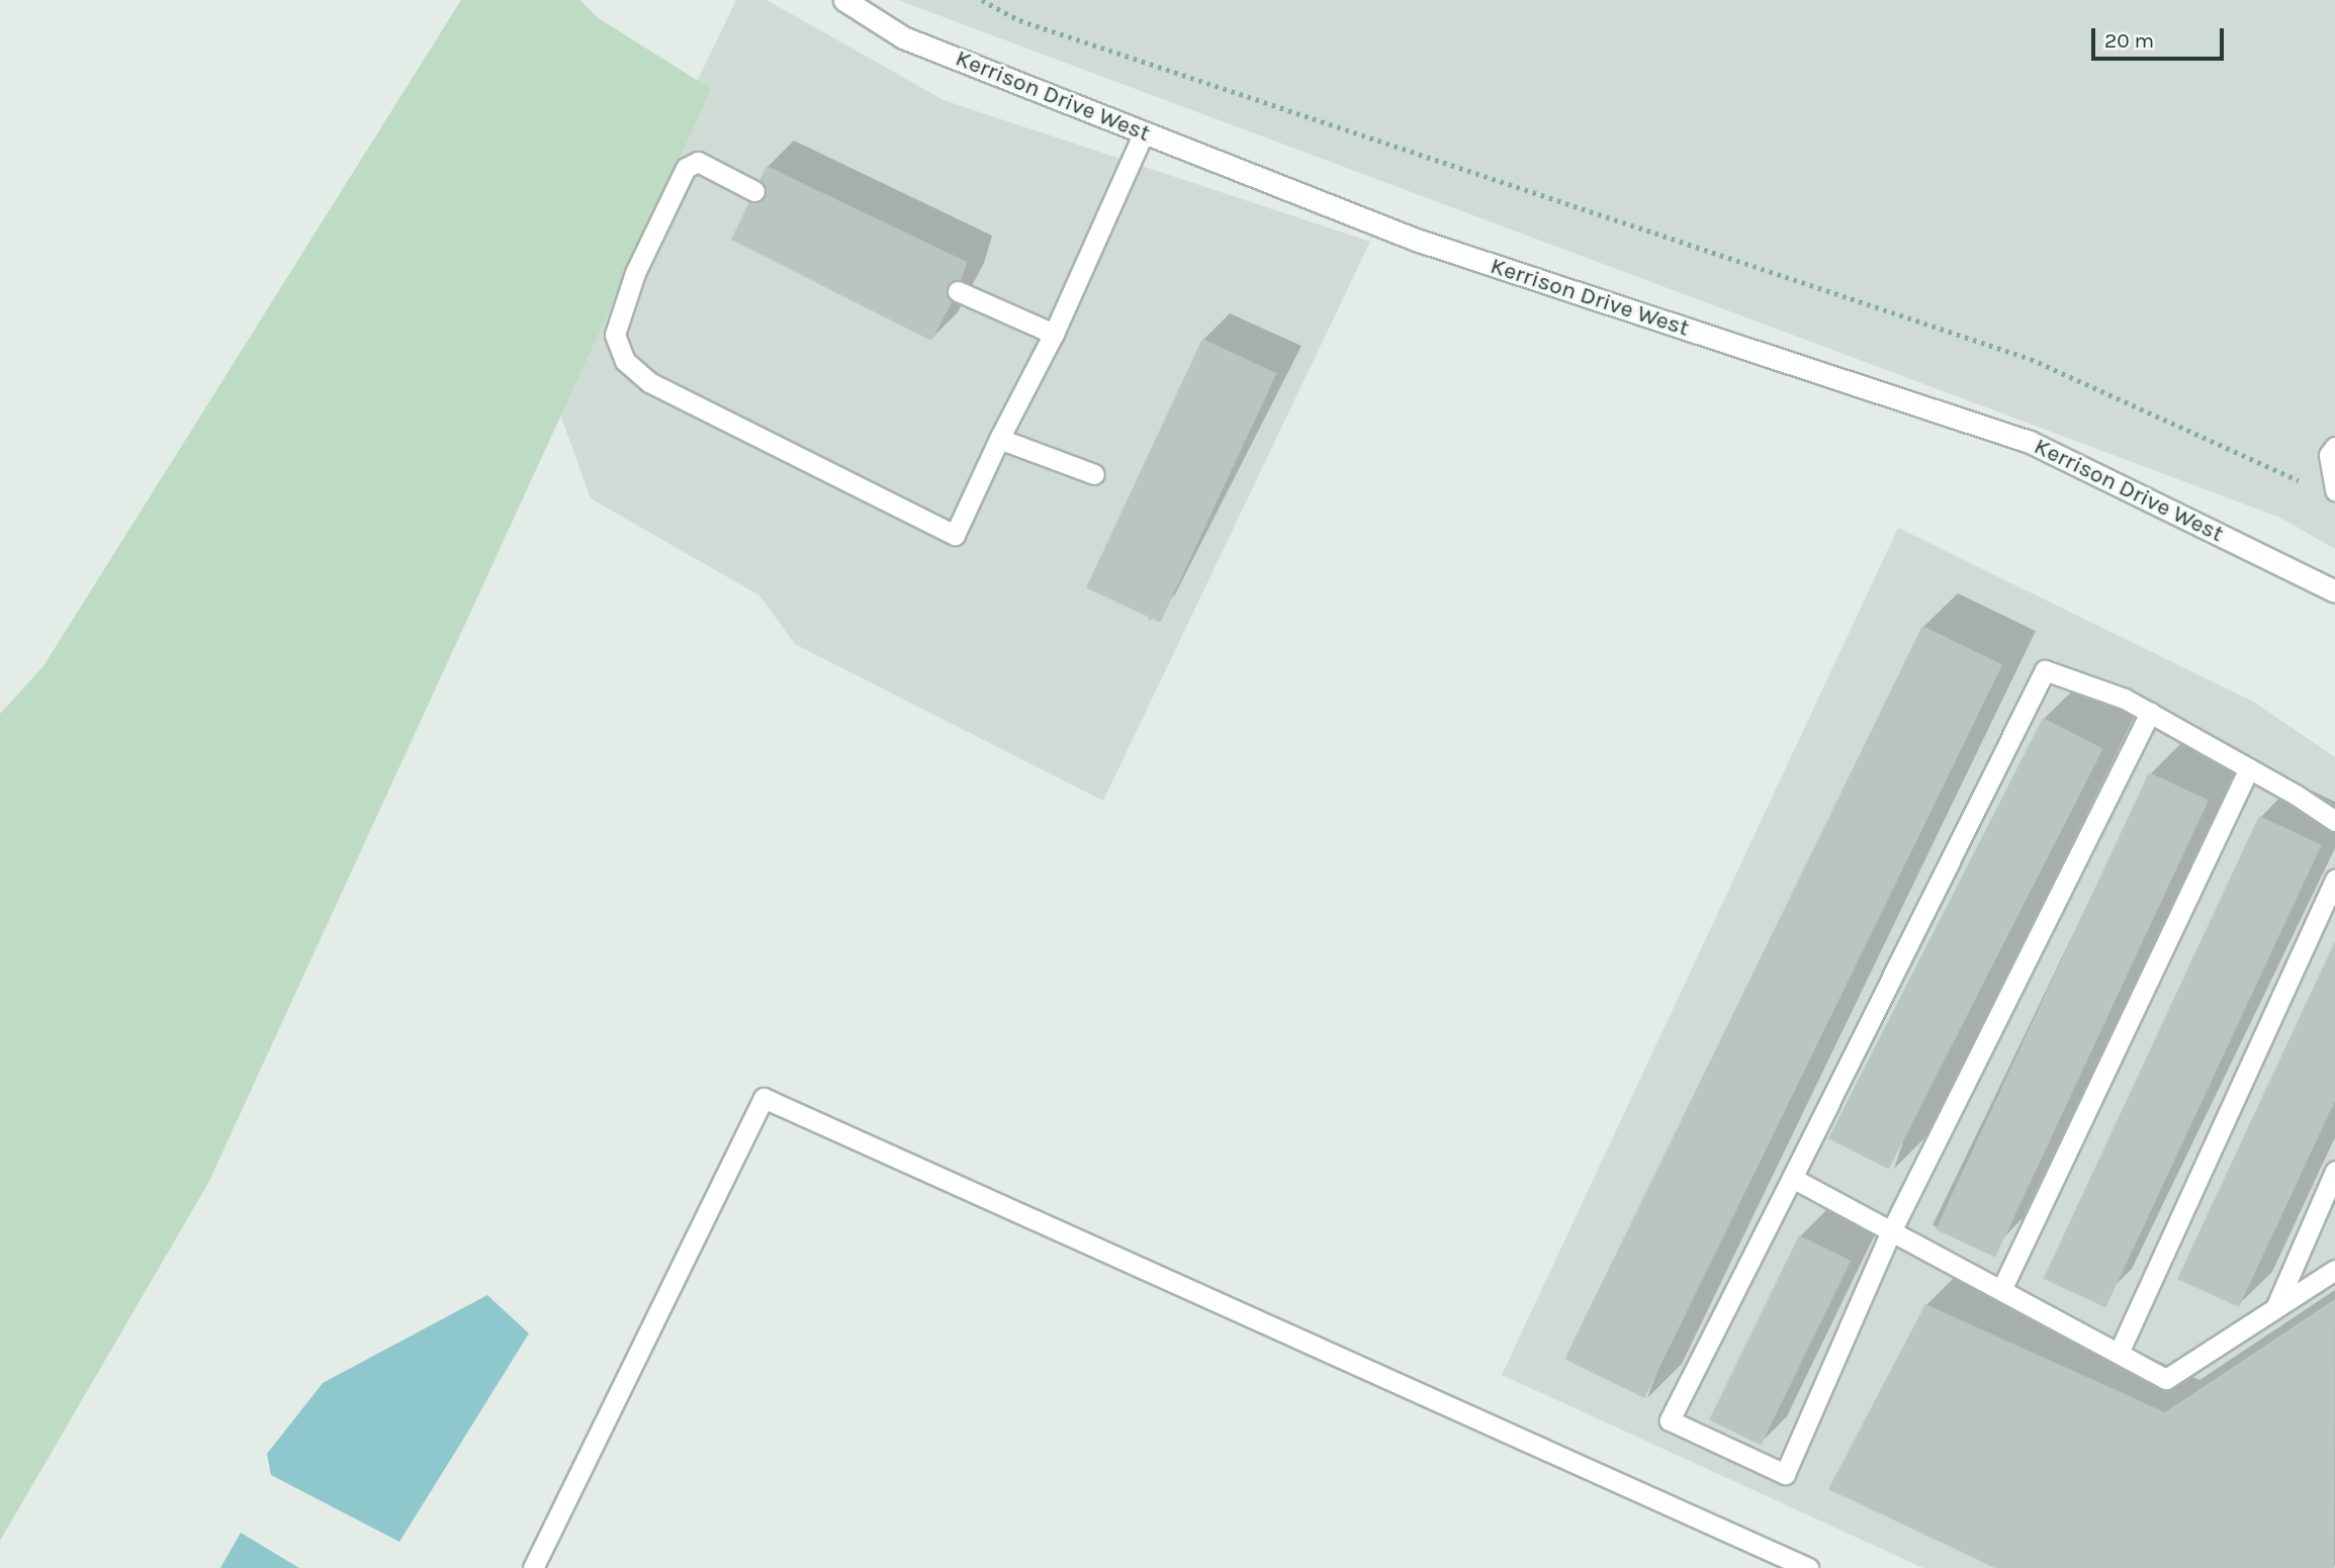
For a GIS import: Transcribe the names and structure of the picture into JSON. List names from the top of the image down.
{
  "streets": {
    "street": ["Kerrison Drive West"]
  },
  "scale_bar": "20 m"
}
